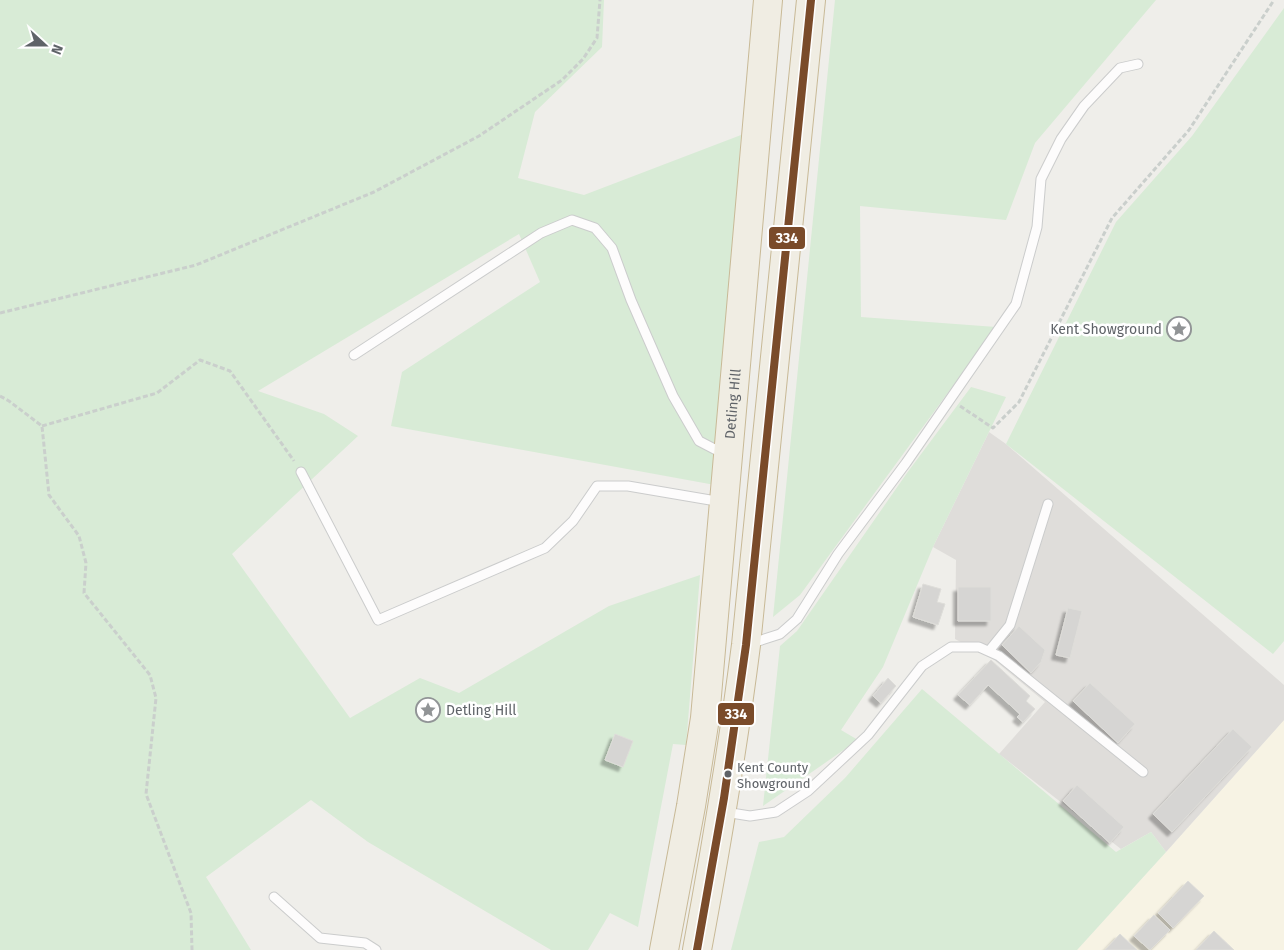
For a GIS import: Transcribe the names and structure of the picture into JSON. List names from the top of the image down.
{
  "streets": {
    "highway": ["Detling Hill"]
  },
  "places": {
    "place": ["Kent Showground", "Detling Hill"],
    "other": ["Kent County Showground"]
  },
  "lines": ["transit line 334"],
  "north": "right"
}
